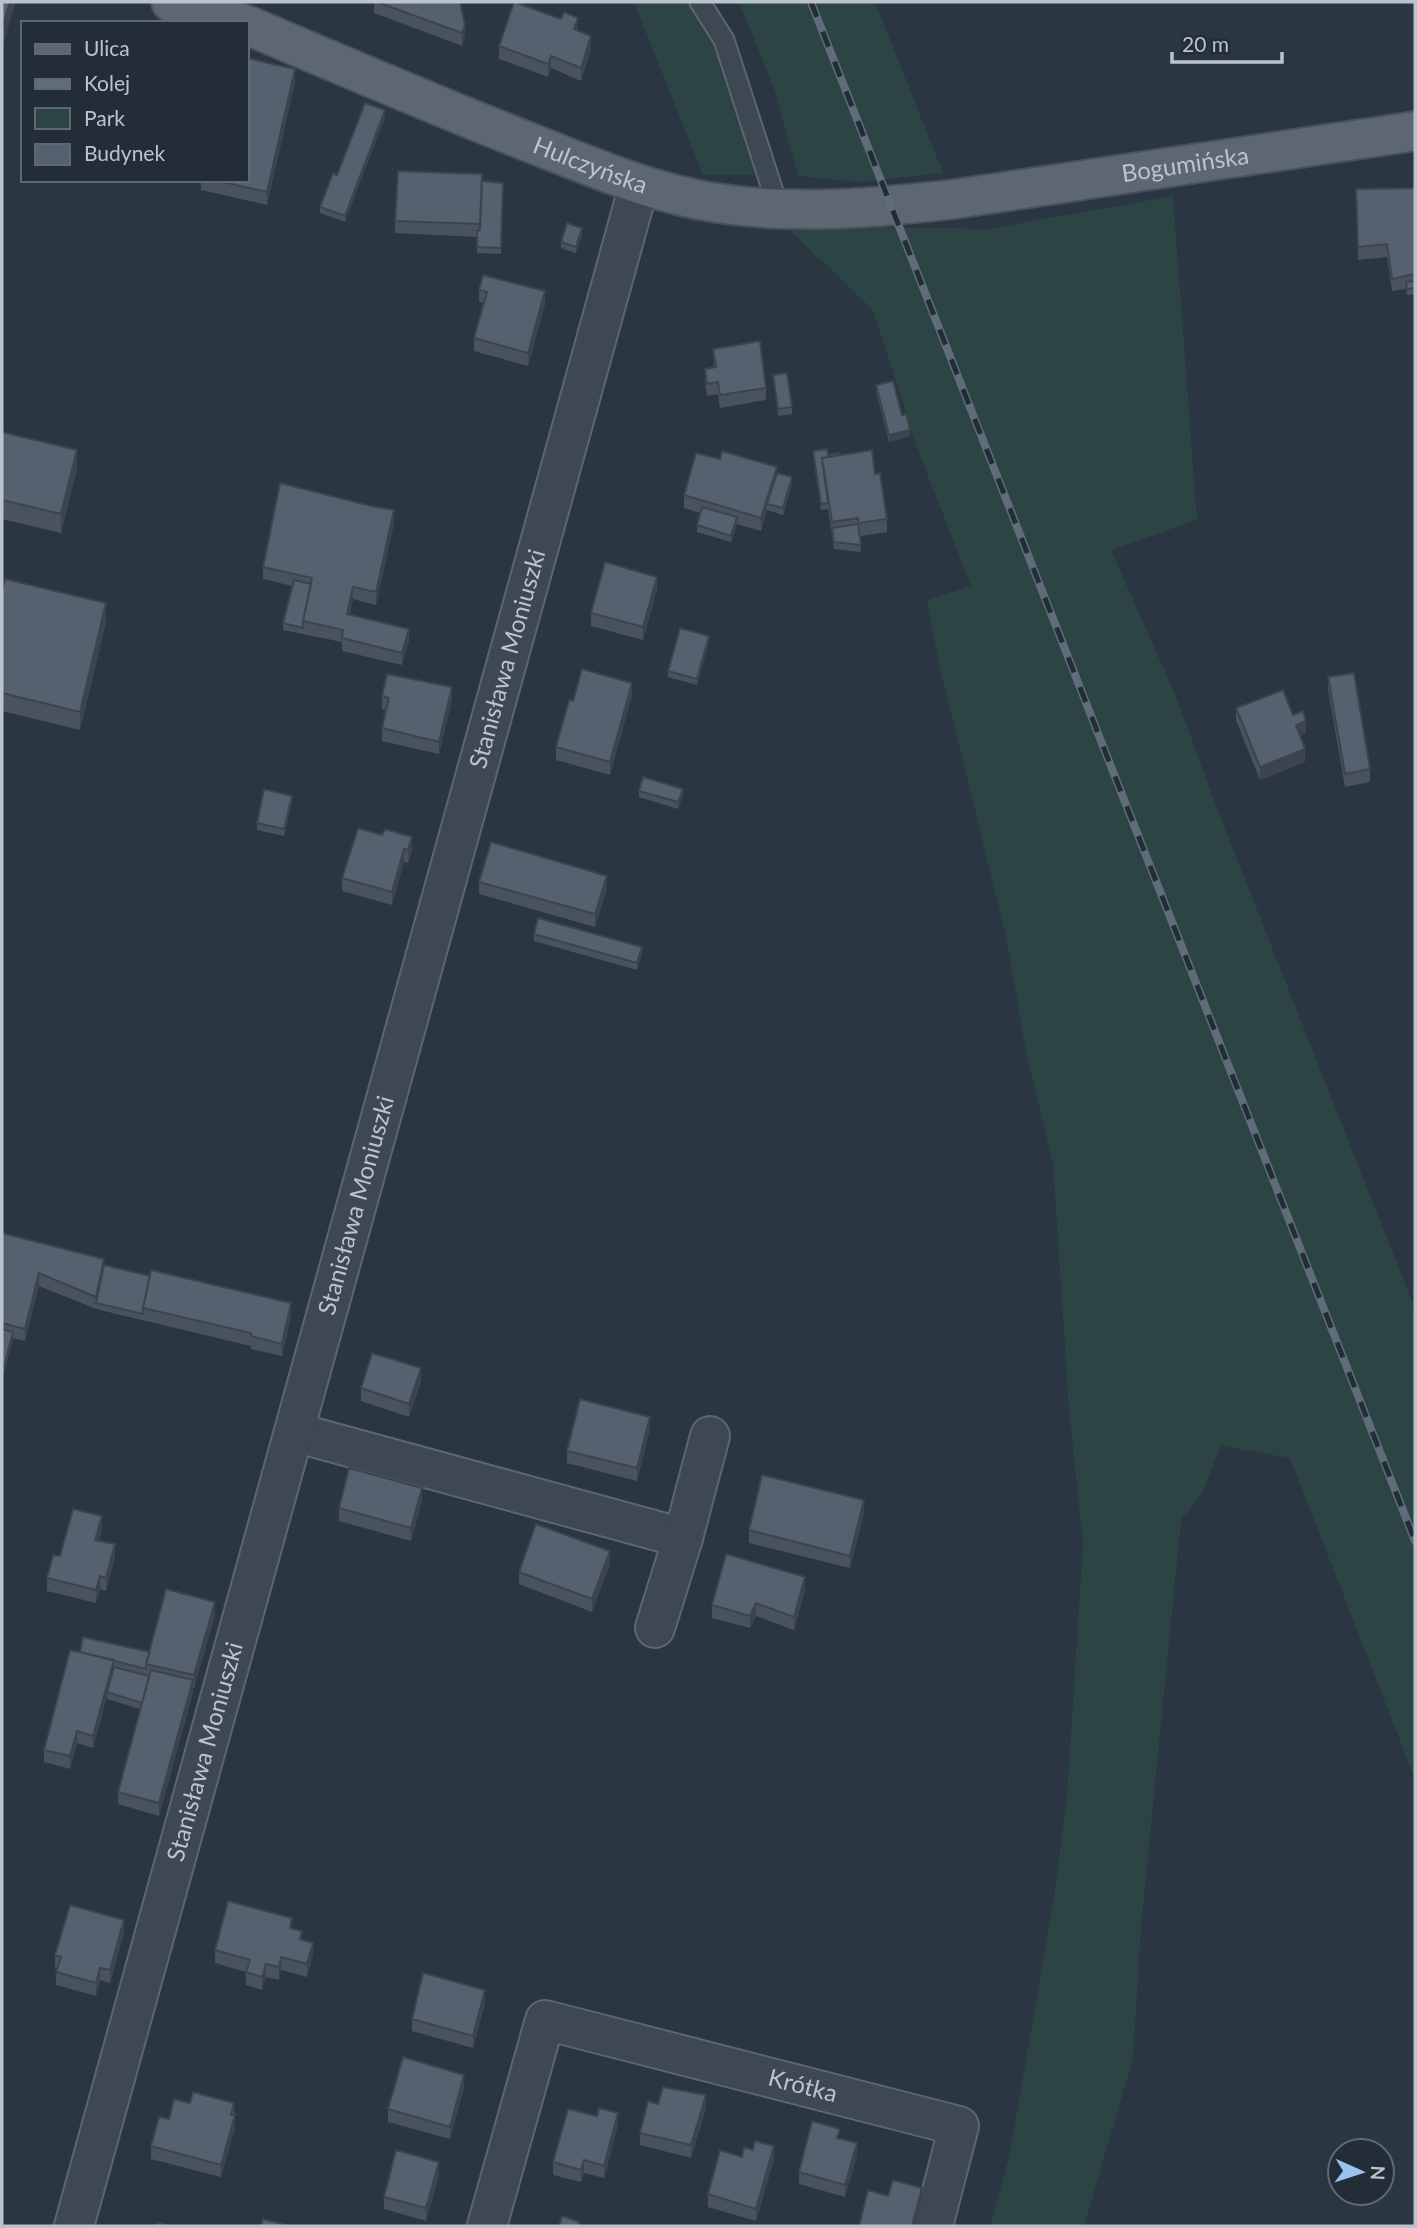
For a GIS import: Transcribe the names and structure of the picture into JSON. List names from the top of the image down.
{
  "streets": {
    "main road": ["Hulczyńska", "Bogumińska"],
    "street": ["Stanisława Moniuszki", "Krótka"]
  },
  "crossings": [
    ["Hulczyńska", "Bogumińska"],
    ["Hulczyńska", "Stanisława Moniuszki"]
  ],
  "legend": [
    "Ulica",
    "Kolej",
    "Park",
    "Budynek"
  ],
  "scale_bar": "20 m",
  "north": "right"
}
